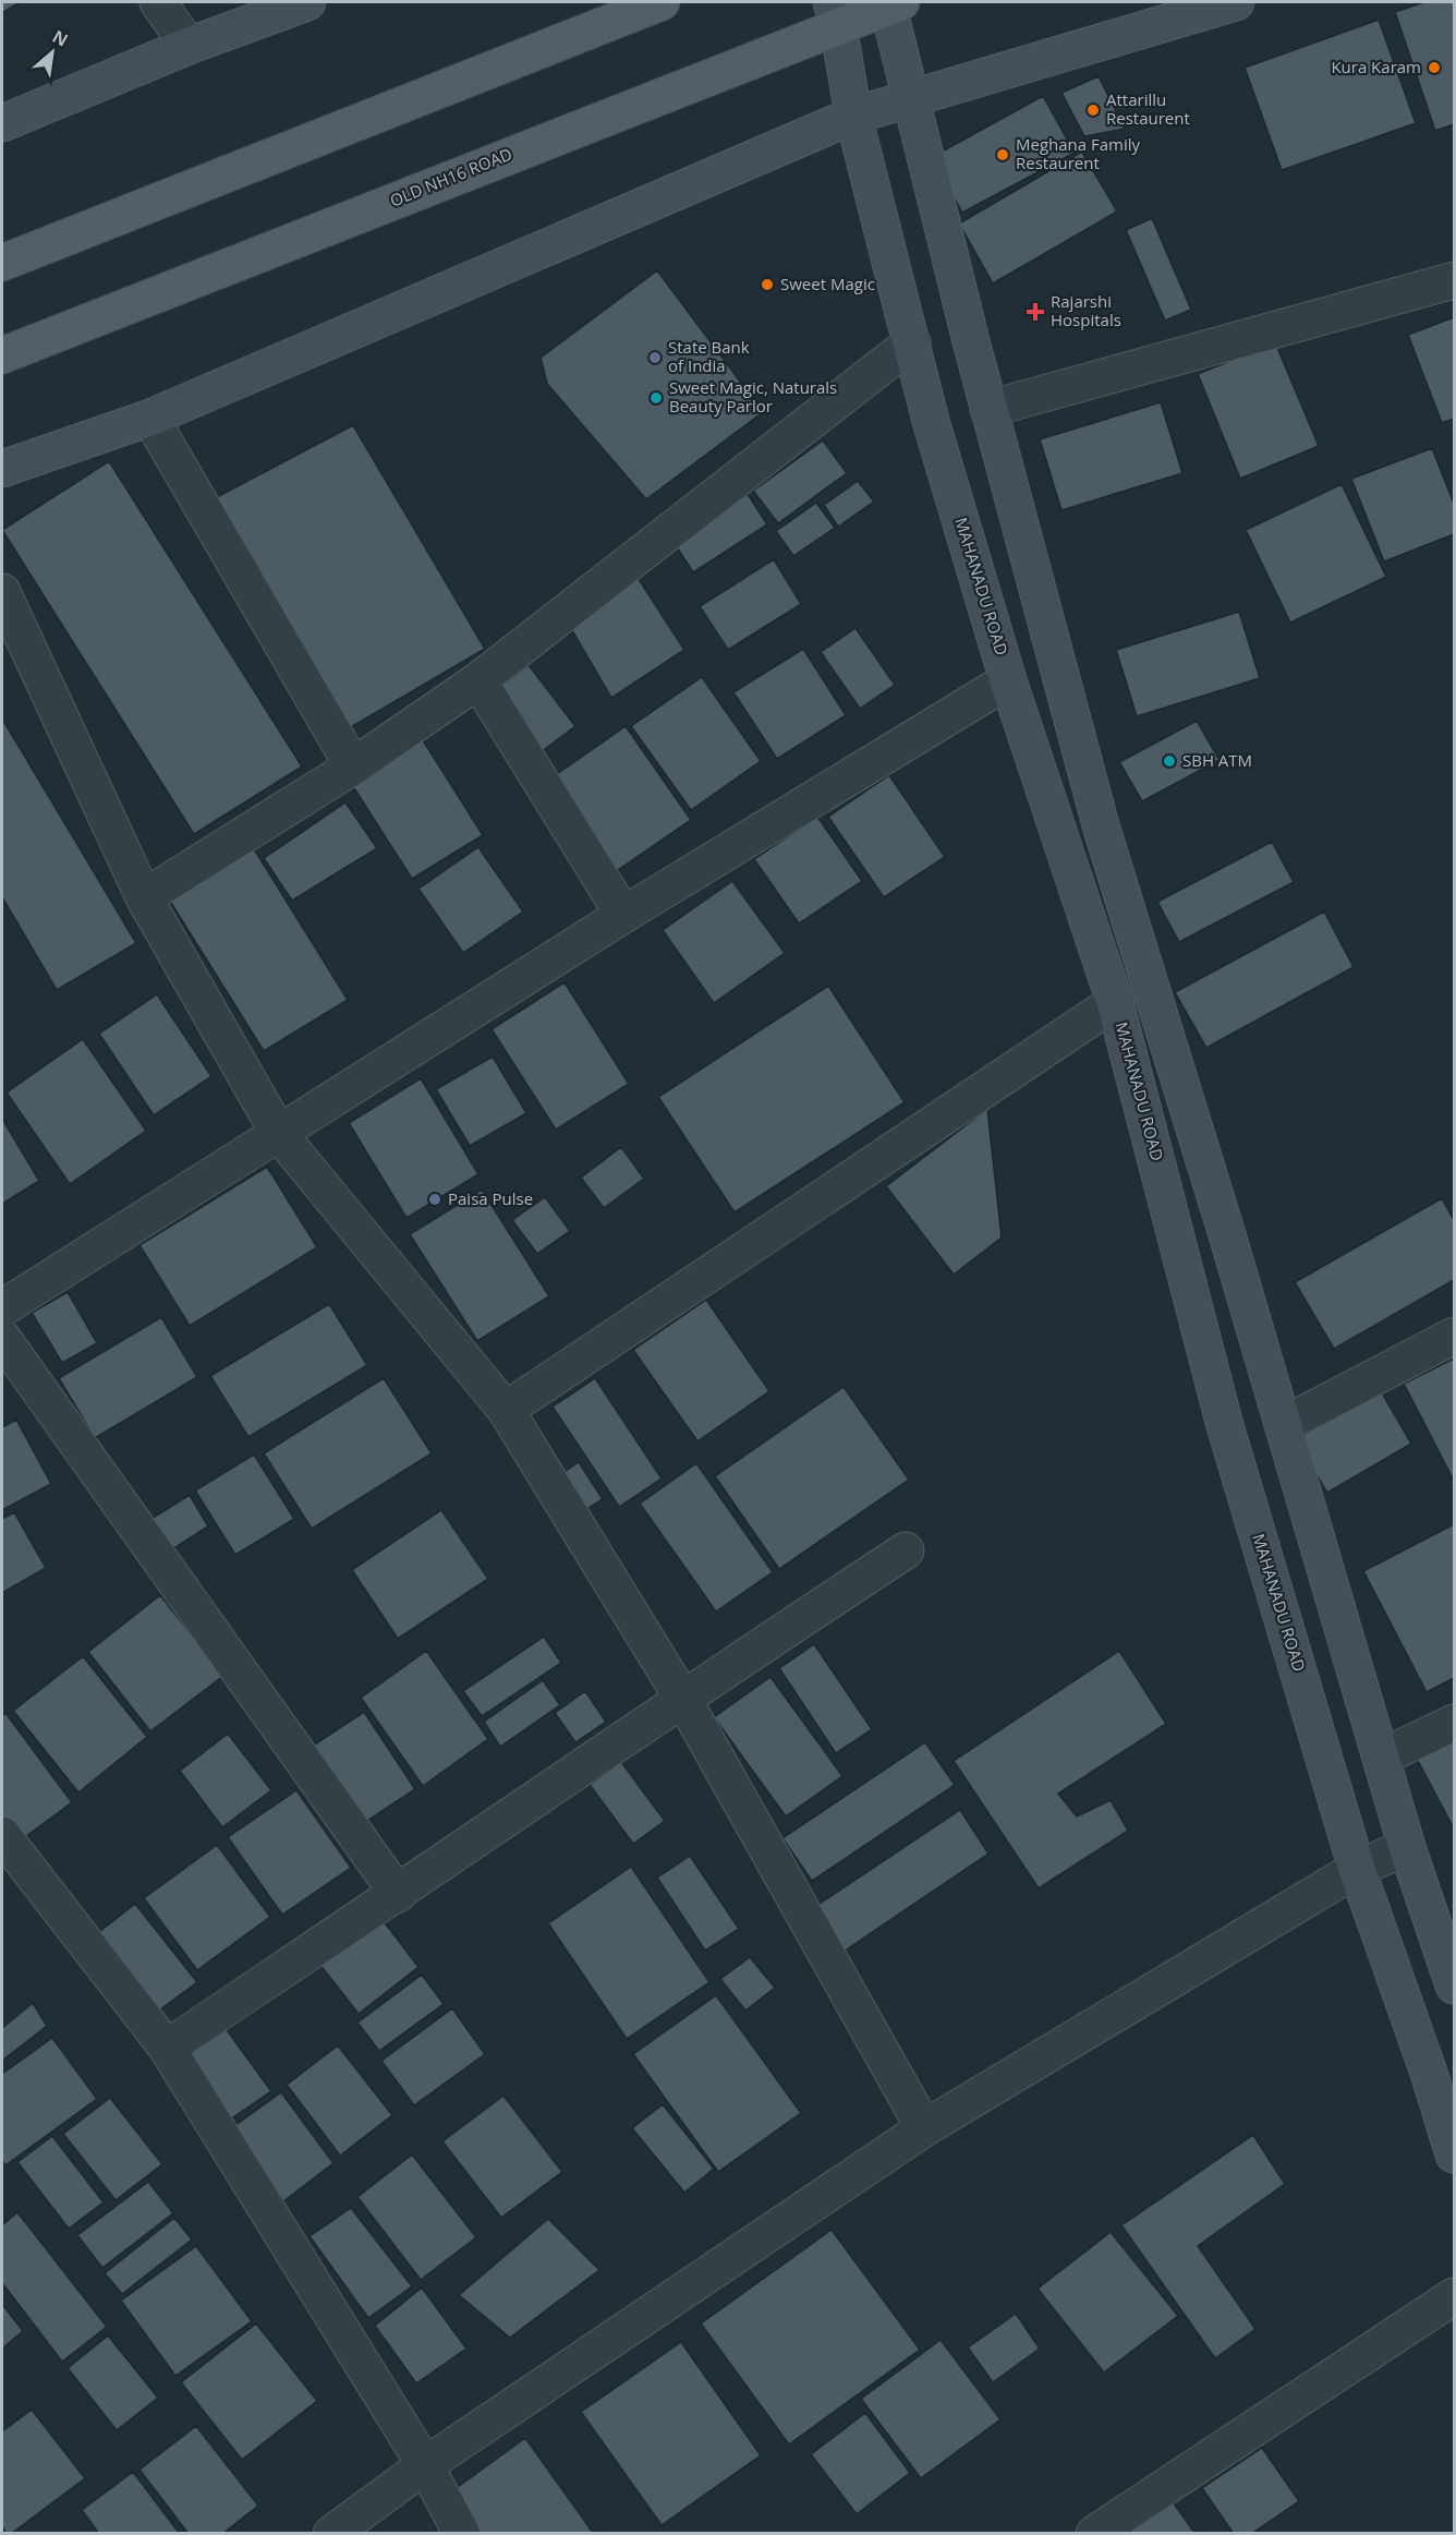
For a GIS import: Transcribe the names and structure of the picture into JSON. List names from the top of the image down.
{
  "streets": {
    "main road": ["OLD NH16 ROAD"],
    "street": ["MAHANADU ROAD"]
  },
  "crossings": [
    ["OLD NH16 ROAD", "MAHANADU ROAD"]
  ],
  "places": {
    "other": [
      "Kura Karam",
      "Attarillu Restaurent",
      "Meghana Family Restaurent",
      "Sweet Magic",
      "State Bank of India",
      "Sweet Magic, Naturals Beauty Parlor",
      "SBH ATM",
      "Paisa Pulse"
    ],
    "health": ["Rajarshi Hospitals"]
  },
  "north": "top right"
}
